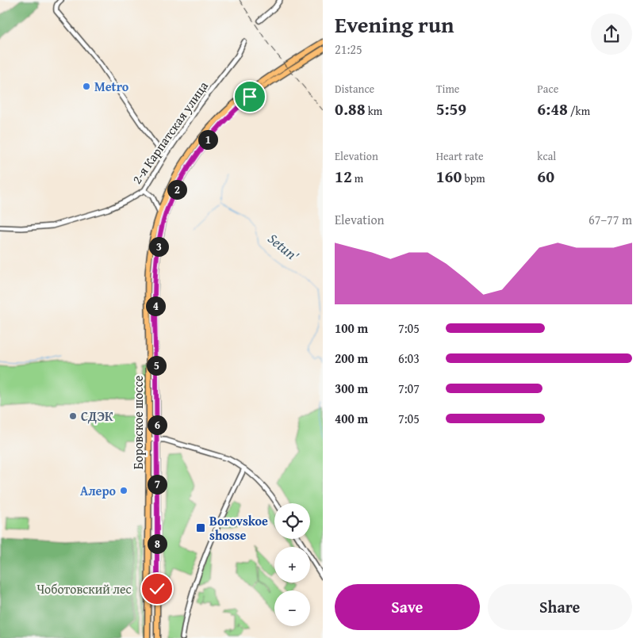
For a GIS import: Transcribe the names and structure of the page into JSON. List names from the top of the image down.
{
  "streets": {
    "main road": ["Боровское шоссе"],
    "street": ["2-я Карпатская улица"]
  },
  "water": ["Setun'"],
  "parks": ["Чоботовский лес"],
  "places": {
    "other": ["Metro", "СДЭК", "Алеро"],
    "transit": ["Borovskoe shosse"]
  },
  "page": {
    "heading": ["Evening run", "21:25"],
    "stats": [
      ["Distance", "0.88 km"],
      ["Time", "5:59"],
      ["Pace", "6:48 /km"],
      ["Elevation", "12 m"],
      ["Heart rate", "160 bpm"],
      ["kcal", "60"]
    ],
    "pins": [
      "1",
      "2",
      "3",
      "4",
      "5",
      "6",
      "7",
      "8"
    ],
    "chart": ["Elevation", "67–77 m"],
    "list": [
      {
        "name": "100 m",
        "note": "7:05"
      },
      {
        "name": "200 m",
        "note": "6:03"
      },
      {
        "name": "300 m",
        "note": "7:07"
      },
      {
        "name": "400 m",
        "note": "7:05"
      }
    ],
    "map_buttons": ["+", "−"],
    "buttons": ["Save", "Share"]
  }
}
